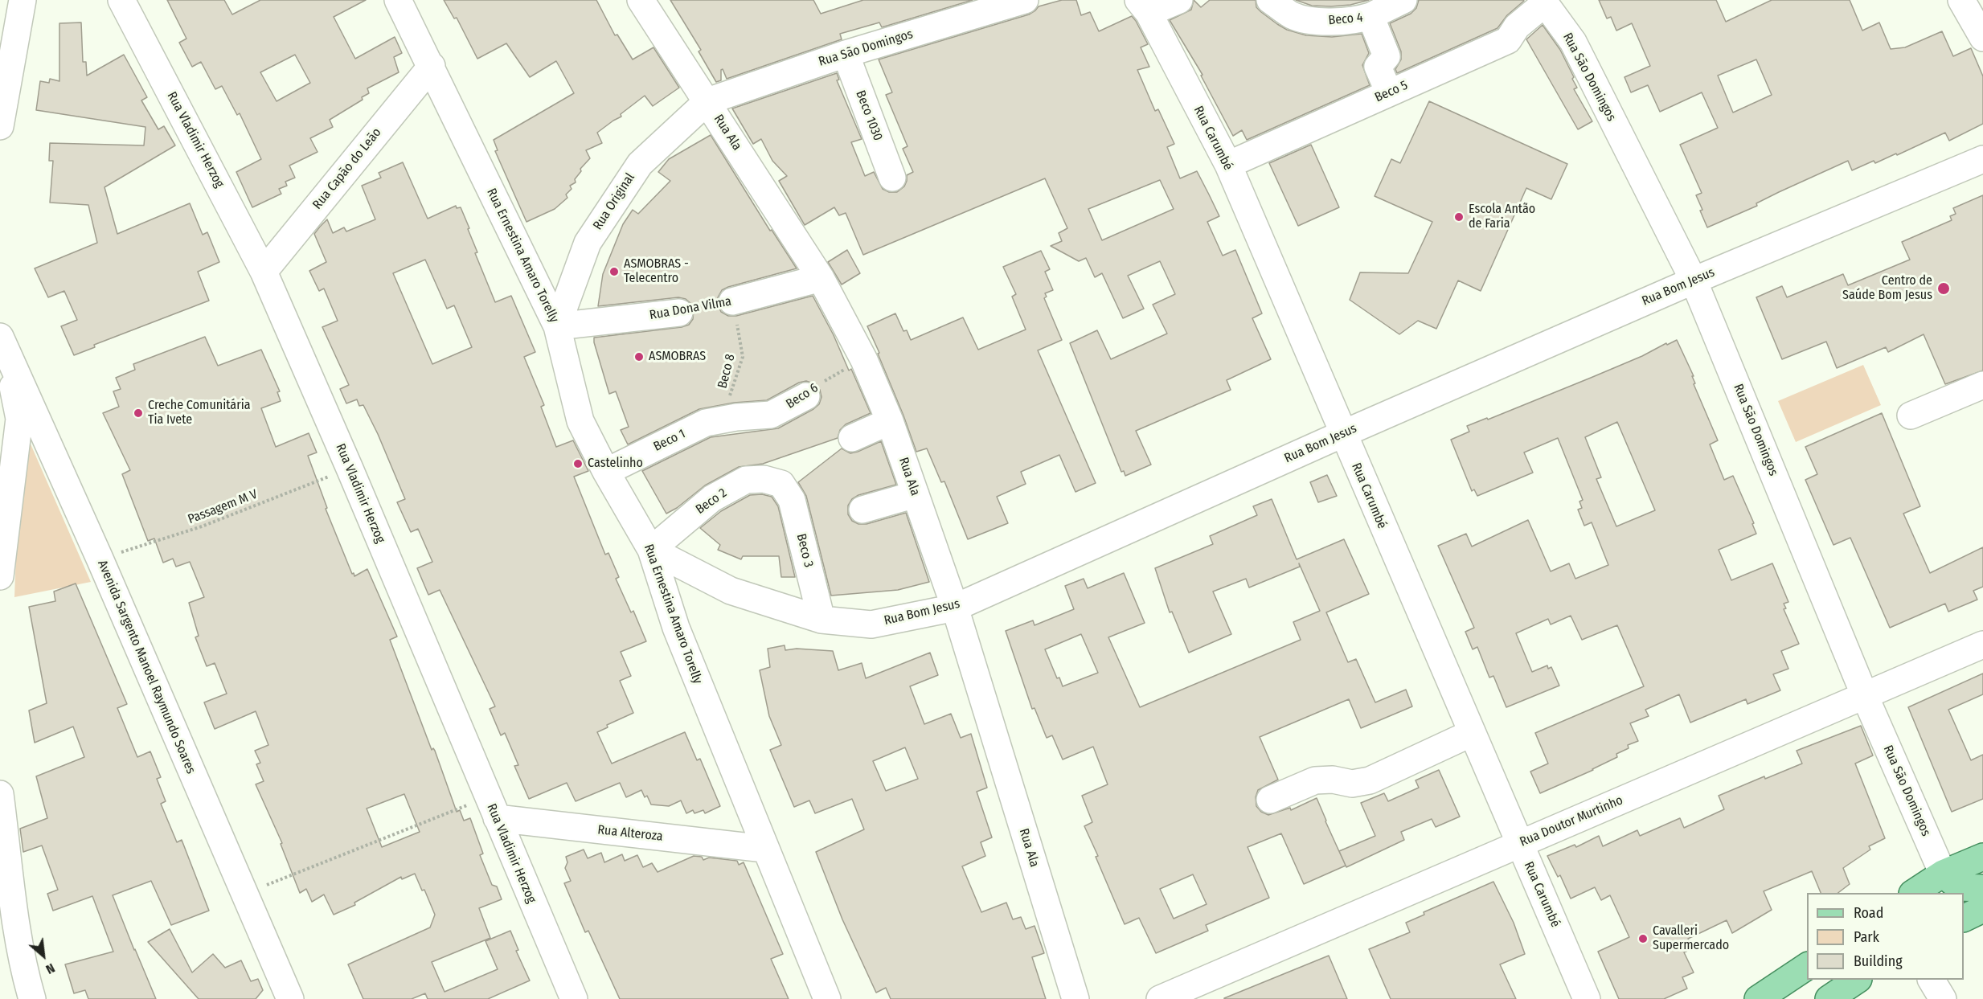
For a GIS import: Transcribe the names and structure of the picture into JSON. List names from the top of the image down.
{
  "streets": {
    "street": [
      "Beco 4",
      "Rua São Domingos",
      "Beco 5",
      "Beco 1030",
      "Rua Ala",
      "Rua Carumbé",
      "Rua Vladimir Herzog",
      "Rua Capão do Leão",
      "Rua Original",
      "Rua Ernestina Amaro Torelly",
      "Rua Bom Jesus",
      "Rua Dona Vilma",
      "Beco 6",
      "Beco 1",
      "Beco 2",
      "Beco 3",
      "Avenida Sargento Manoel Raymundo Soares",
      "Rua Doutor Murtinho",
      "Rua Alteroza"
    ],
    "path": ["Beco 8", "Passagem M V"]
  },
  "crossings": [
    ["Beco 4", "Beco 5"],
    ["Rua São Domingos", "Beco 5"],
    ["Rua São Domingos", "Beco 1030"],
    ["Rua São Domingos", "Rua Ala"],
    ["Rua São Domingos", "Rua Original"],
    ["Rua São Domingos", "Rua Bom Jesus"],
    ["Rua São Domingos", "Rua Doutor Murtinho"],
    ["Beco 5", "Rua Carumbé"],
    ["Rua Ala", "Rua Original"],
    ["Rua Ala", "Rua Bom Jesus"],
    ["Rua Ala", "Rua Dona Vilma"],
    ["Rua Ala", "Beco 6"],
    ["Rua Carumbé", "Rua Bom Jesus"],
    ["Rua Carumbé", "Rua Doutor Murtinho"],
    ["Rua Vladimir Herzog", "Rua Capão do Leão"],
    ["Rua Vladimir Herzog", "Passagem M V"],
    ["Rua Vladimir Herzog", "Rua Alteroza"],
    ["Rua Capão do Leão", "Rua Ernestina Amaro Torelly"],
    ["Rua Original", "Rua Ernestina Amaro Torelly"],
    ["Rua Original", "Rua Dona Vilma"],
    ["Rua Ernestina Amaro Torelly", "Rua Bom Jesus"],
    ["Rua Ernestina Amaro Torelly", "Rua Dona Vilma"],
    ["Rua Ernestina Amaro Torelly", "Beco 1"],
    ["Rua Ernestina Amaro Torelly", "Beco 2"],
    ["Rua Ernestina Amaro Torelly", "Rua Alteroza"],
    ["Rua Bom Jesus", "Beco 2"],
    ["Rua Bom Jesus", "Beco 3"],
    ["Rua Dona Vilma", "Beco 8"],
    ["Beco 8", "Beco 6"],
    ["Beco 8", "Beco 1"],
    ["Beco 6", "Beco 1"],
    ["Beco 2", "Beco 3"],
    ["Passagem M V", "Avenida Sargento Manoel Raymundo Soares"]
  ],
  "places": [
    "Escola Antão de Faria",
    "ASMOBRAS - Telecentro",
    "Centro de Saúde Bom Jesus",
    "ASMOBRAS",
    "Creche Comunitária Tia Ivete",
    "Castelinho",
    "Cavalleri Supermercado"
  ],
  "legend": ["Road", "Park", "Building"],
  "north": "bottom right"
}
